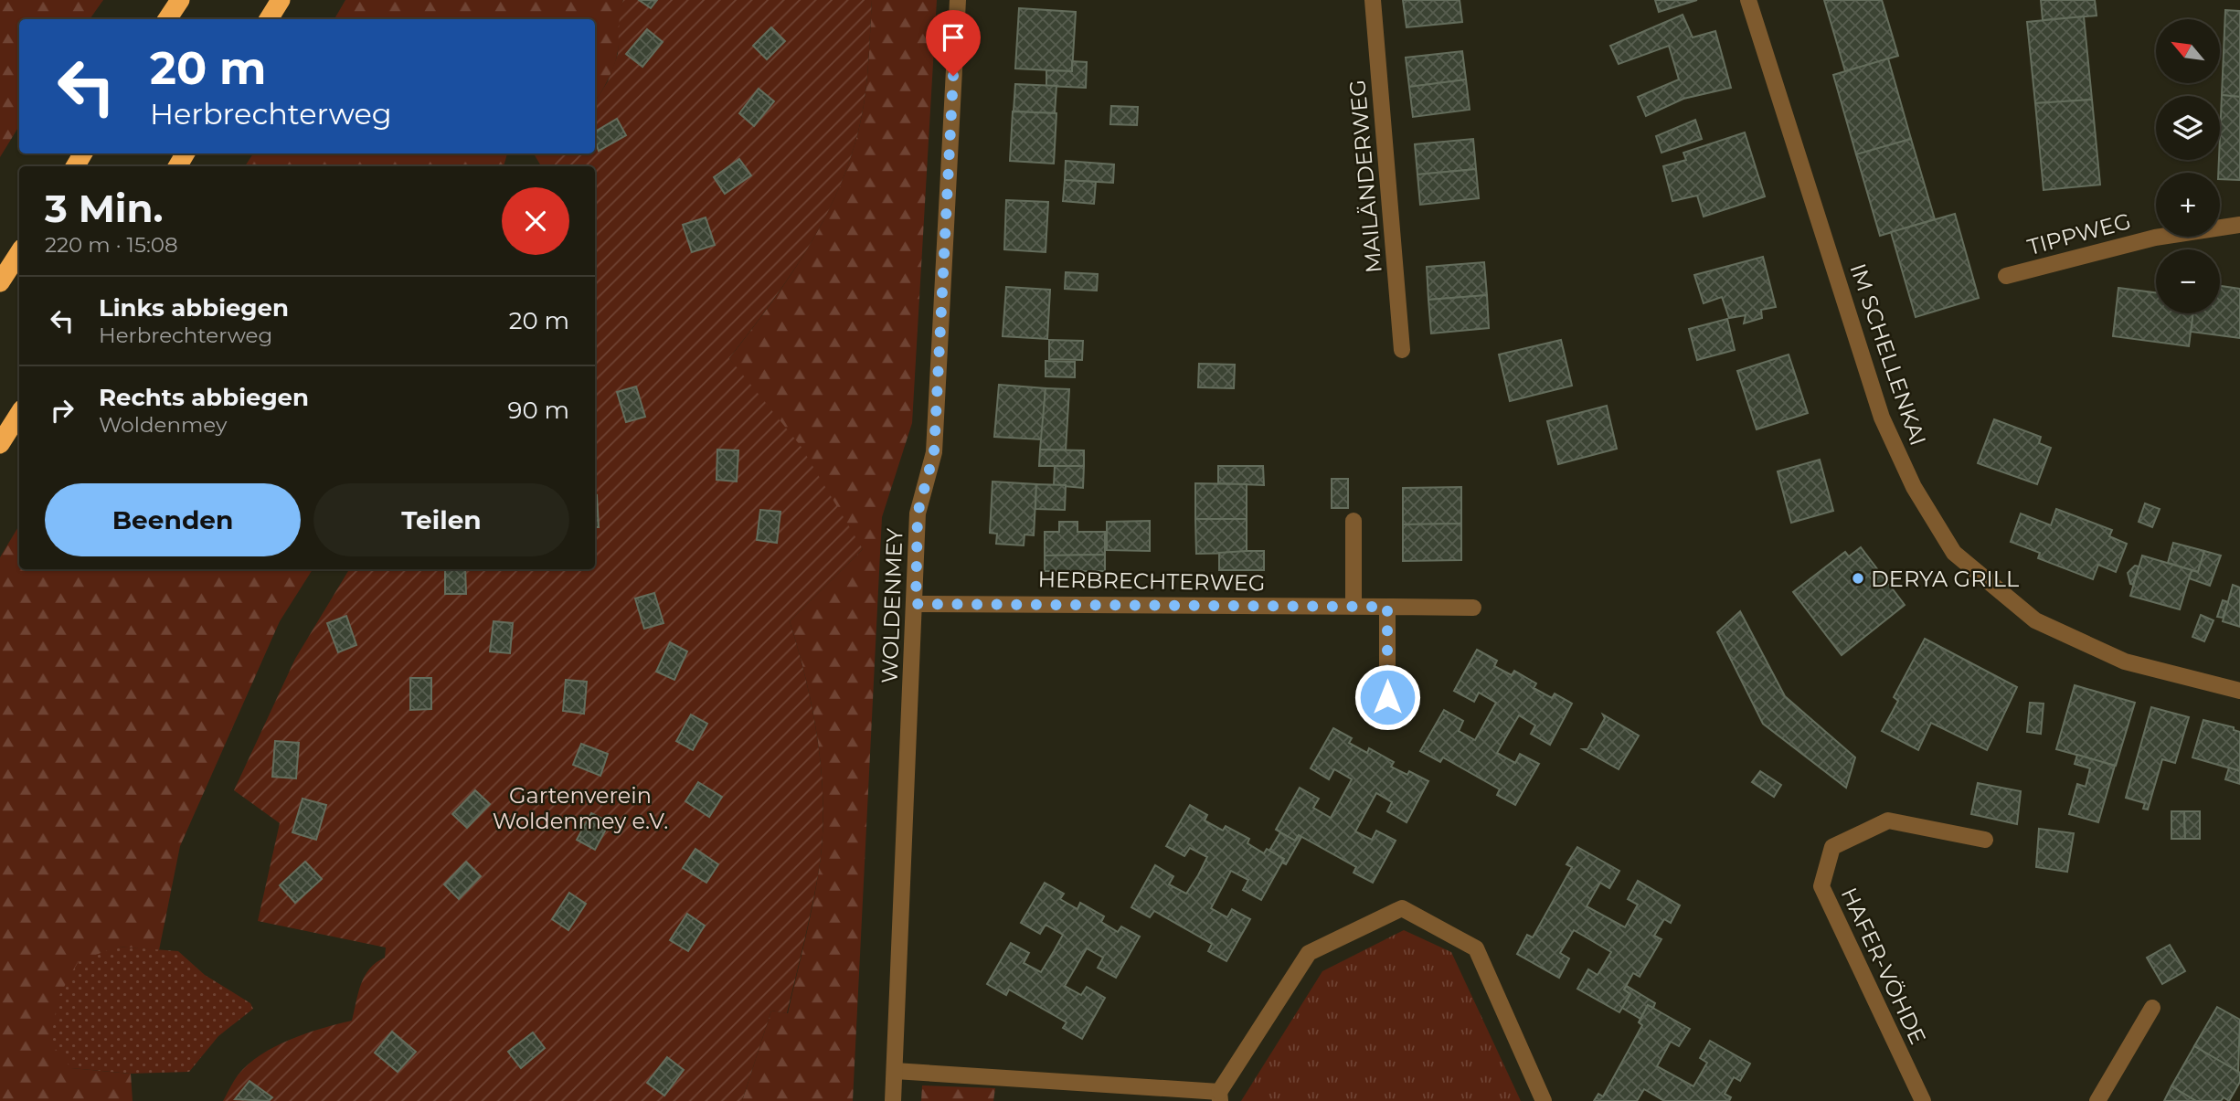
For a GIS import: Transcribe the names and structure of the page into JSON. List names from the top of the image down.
{
  "streets": {
    "street": [
      "MAILÄNDERWEG",
      "TIPPWEG",
      "IM SCHELLENKAI",
      "HERBRECHTERWEG",
      "WOLDENMEY",
      "HAFER-VÖHDE"
    ]
  },
  "crossings": [
    ["HERBRECHTERWEG", "WOLDENMEY"]
  ],
  "parks": ["Gartenverein Woldenmey e.V."],
  "places": ["DERYA GRILL"],
  "north": "top left",
  "page": {
    "map_buttons": ["+", "−"],
    "turn": ["20 m", "Herbrechterweg"],
    "heading": ["3 Min.", "220 m · 15:08"],
    "list": [
      {
        "name": "Links abbiegen",
        "note": "Herbrechterweg",
        "value": "20 m"
      },
      {
        "name": "Rechts abbiegen",
        "note": "Woldenmey",
        "value": "90 m"
      }
    ],
    "buttons": ["Beenden", "Teilen"]
  }
}
